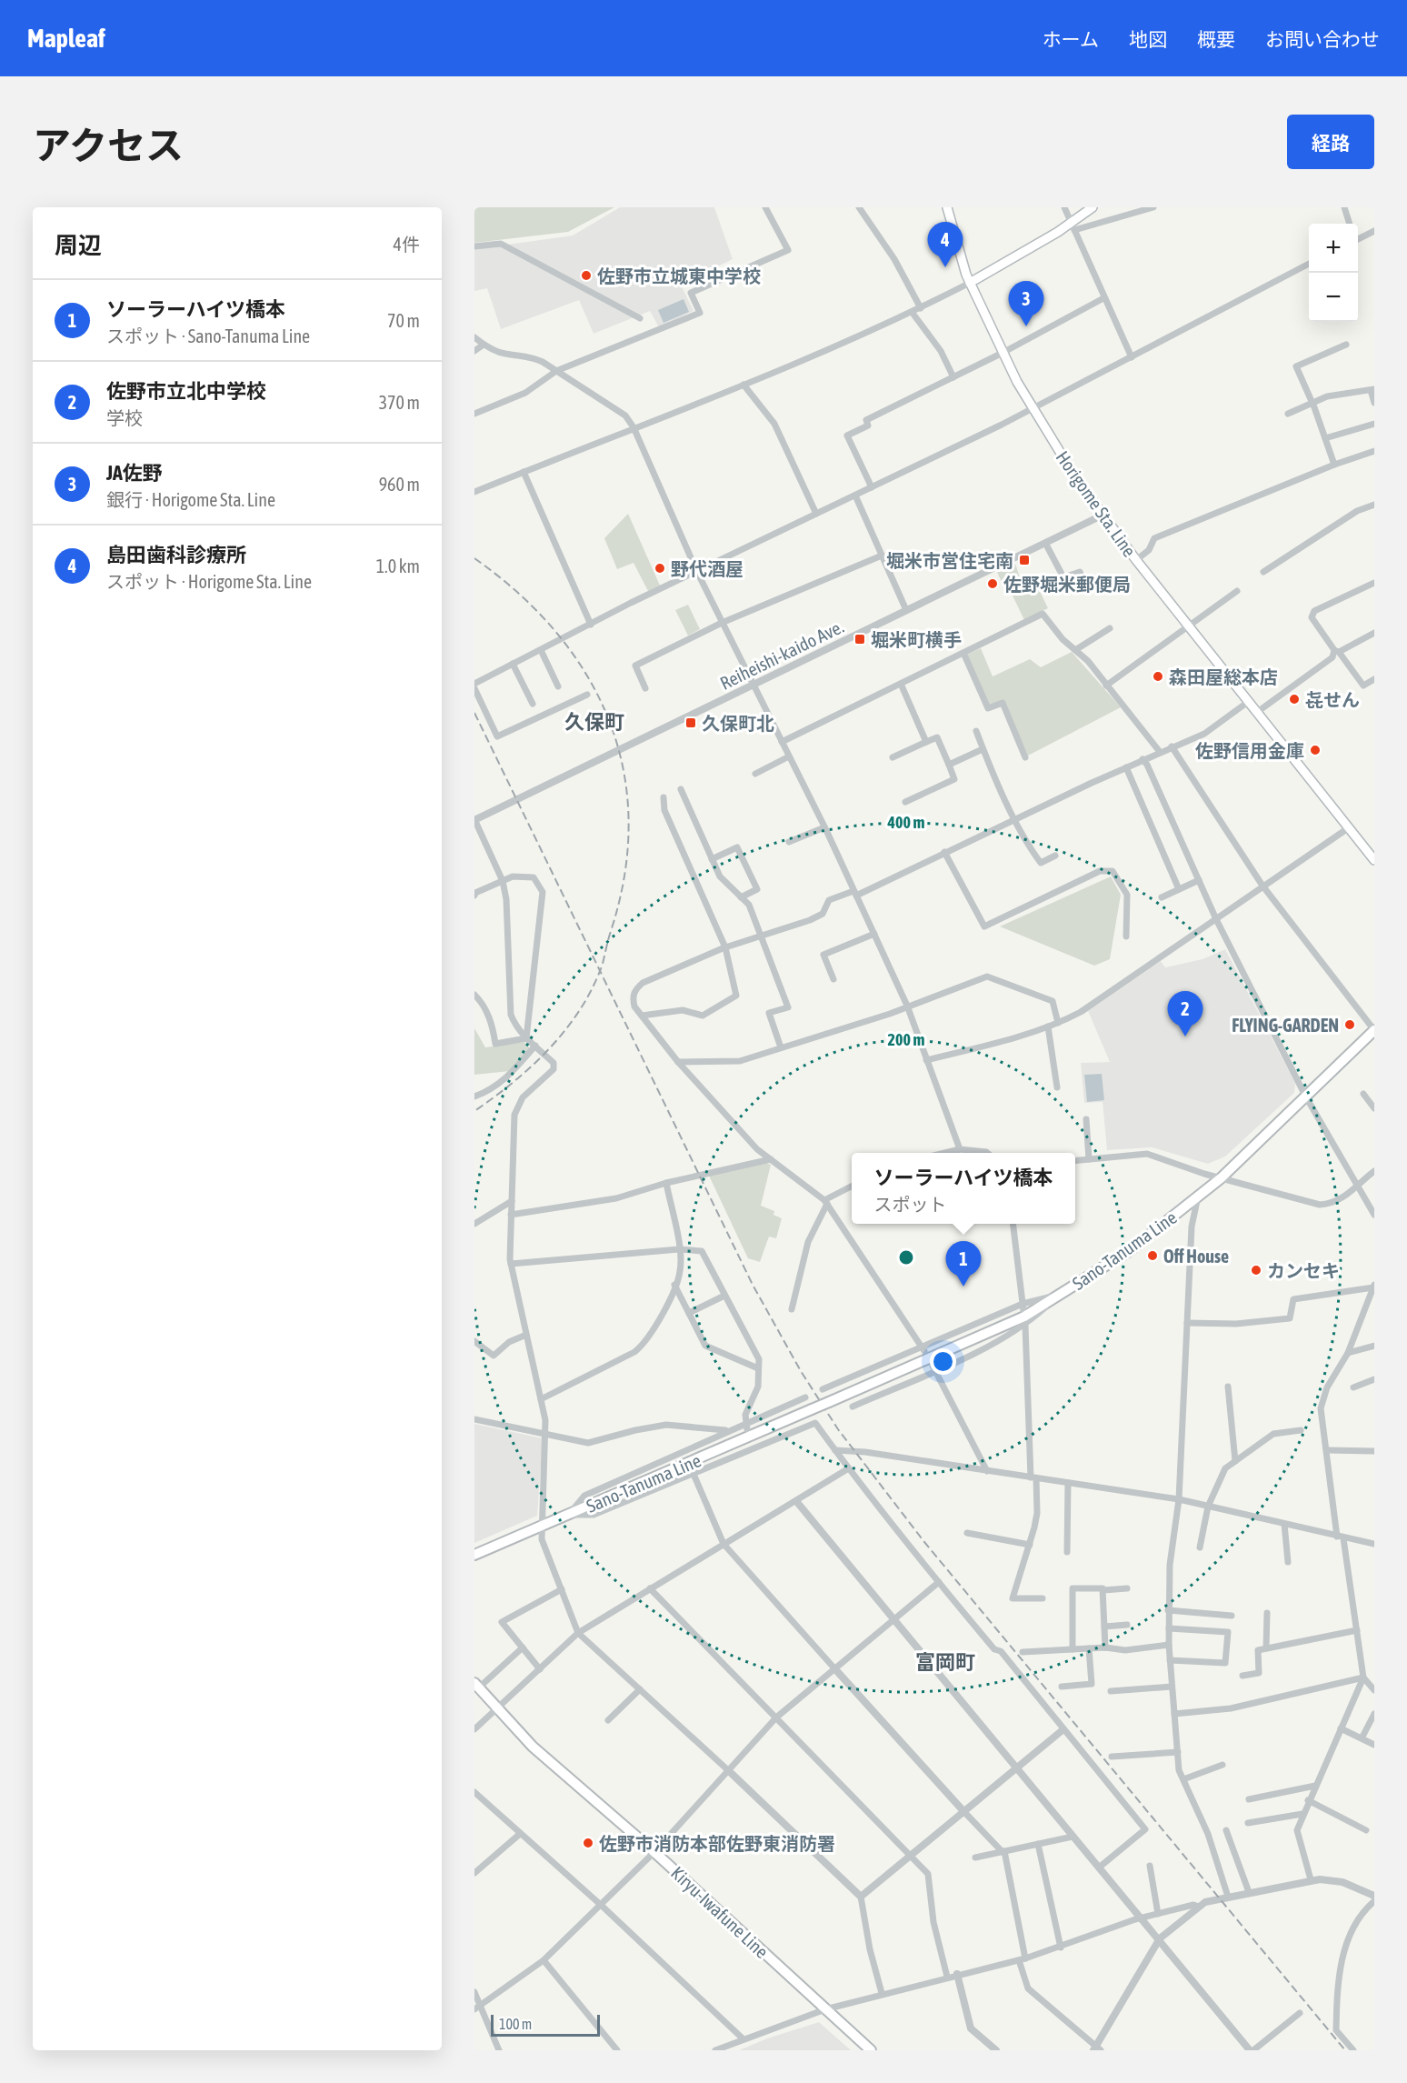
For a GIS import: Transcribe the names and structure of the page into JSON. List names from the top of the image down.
{
  "streets": {
    "main road": ["Horigome Sta. Line", "Sano-Tanuma Line", "Kiryu-Iwafune Line"],
    "street": ["Reiheishi-kaido Ave."]
  },
  "crossings": [
    ["Horigome Sta. Line", "Reiheishi-kaido Ave."]
  ],
  "districts": ["久保町", "富岡町"],
  "places": {
    "other": [
      "佐野市立城東中学校",
      "野代酒屋",
      "佐野堀米郵便局",
      "森田屋総本店",
      "㐂せん",
      "佐野信用金庫",
      "FLYING-GARDEN",
      "Off House",
      "カンセキ",
      "佐野市消防本部佐野東消防署"
    ],
    "transit": ["堀米市営住宅南", "堀米町横手", "久保町北"]
  },
  "scale_bar": "100 m",
  "page": {
    "header": "Mapleaf",
    "nav": [
      "ホーム",
      "地図",
      "概要",
      "お問い合わせ"
    ],
    "title": "アクセス",
    "buttons": "経路",
    "heading": ["周辺", "4件"],
    "pins": [
      "4",
      "3",
      "2",
      "1"
    ],
    "map_buttons": ["+", "−"],
    "list": [
      {
        "mark": "1",
        "name": "ソーラーハイツ橋本",
        "note": "スポット · Sano-Tanuma Line",
        "value": "70 m"
      },
      {
        "mark": "2",
        "name": "佐野市立北中学校",
        "note": "学校",
        "value": "370 m"
      },
      {
        "mark": "3",
        "name": "JA佐野",
        "note": "銀行 · Horigome Sta. Line",
        "value": "960 m"
      },
      {
        "mark": "4",
        "name": "島田歯科診療所",
        "note": "スポット · Horigome Sta. Line",
        "value": "1.0 km"
      }
    ],
    "popup": ["ソーラーハイツ橋本", "スポット"],
    "scale": "100 m"
  },
  "rings": ["400 m", "200 m"]
}
